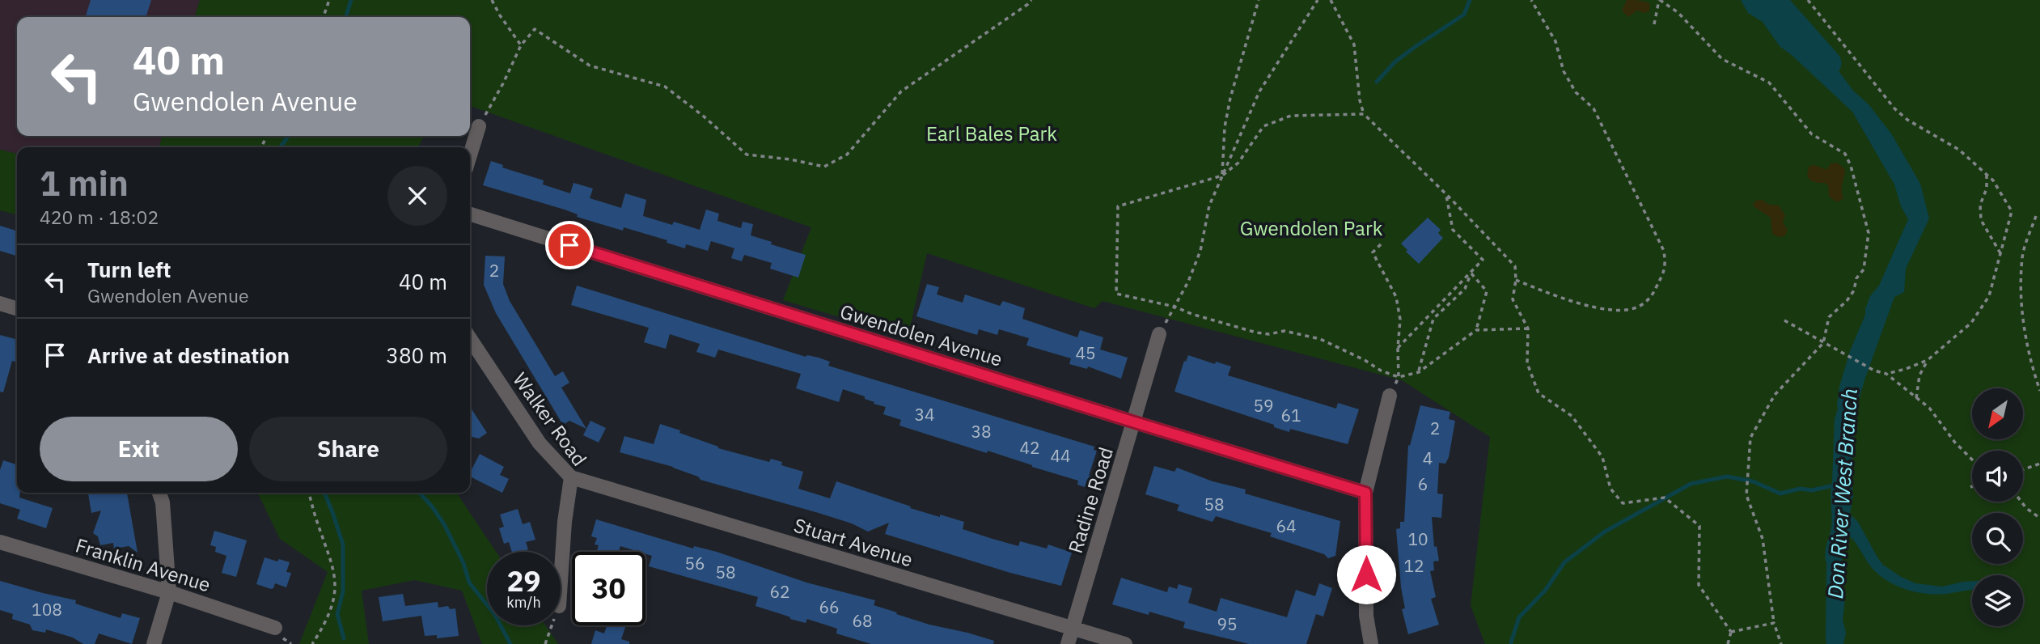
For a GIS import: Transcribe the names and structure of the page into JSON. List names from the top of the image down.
{
  "streets": {
    "street": [
      "Gwendolen Avenue",
      "Walker Road",
      "Radine Road",
      "Stuart Avenue",
      "Franklin Avenue"
    ]
  },
  "crossings": [
    ["Gwendolen Avenue", "Radine Road"],
    ["Walker Road", "Stuart Avenue"],
    ["Radine Road", "Stuart Avenue"]
  ],
  "water": ["Don River West Branch"],
  "parks": ["Earl Bales Park", "Gwendolen Park"],
  "house_numbers": [
    "2",
    "45",
    "59",
    "34",
    "61",
    "2",
    "38",
    "42",
    "44",
    "4",
    "6",
    "58",
    "64",
    "10",
    "56",
    "12",
    "58",
    "62",
    "66",
    "108",
    "68",
    "95"
  ],
  "north": "bottom left",
  "page": {
    "turn": ["40 m", "Gwendolen Avenue"],
    "heading": ["1 min", "420 m · 18:02"],
    "list": [
      {
        "name": "Turn left",
        "note": "Gwendolen Avenue",
        "value": "40 m"
      },
      {
        "name": "Arrive at destination",
        "value": "380 m"
      }
    ],
    "buttons": ["Exit", "Share"],
    "speed": "29 km/h",
    "limit": "30"
  }
}
